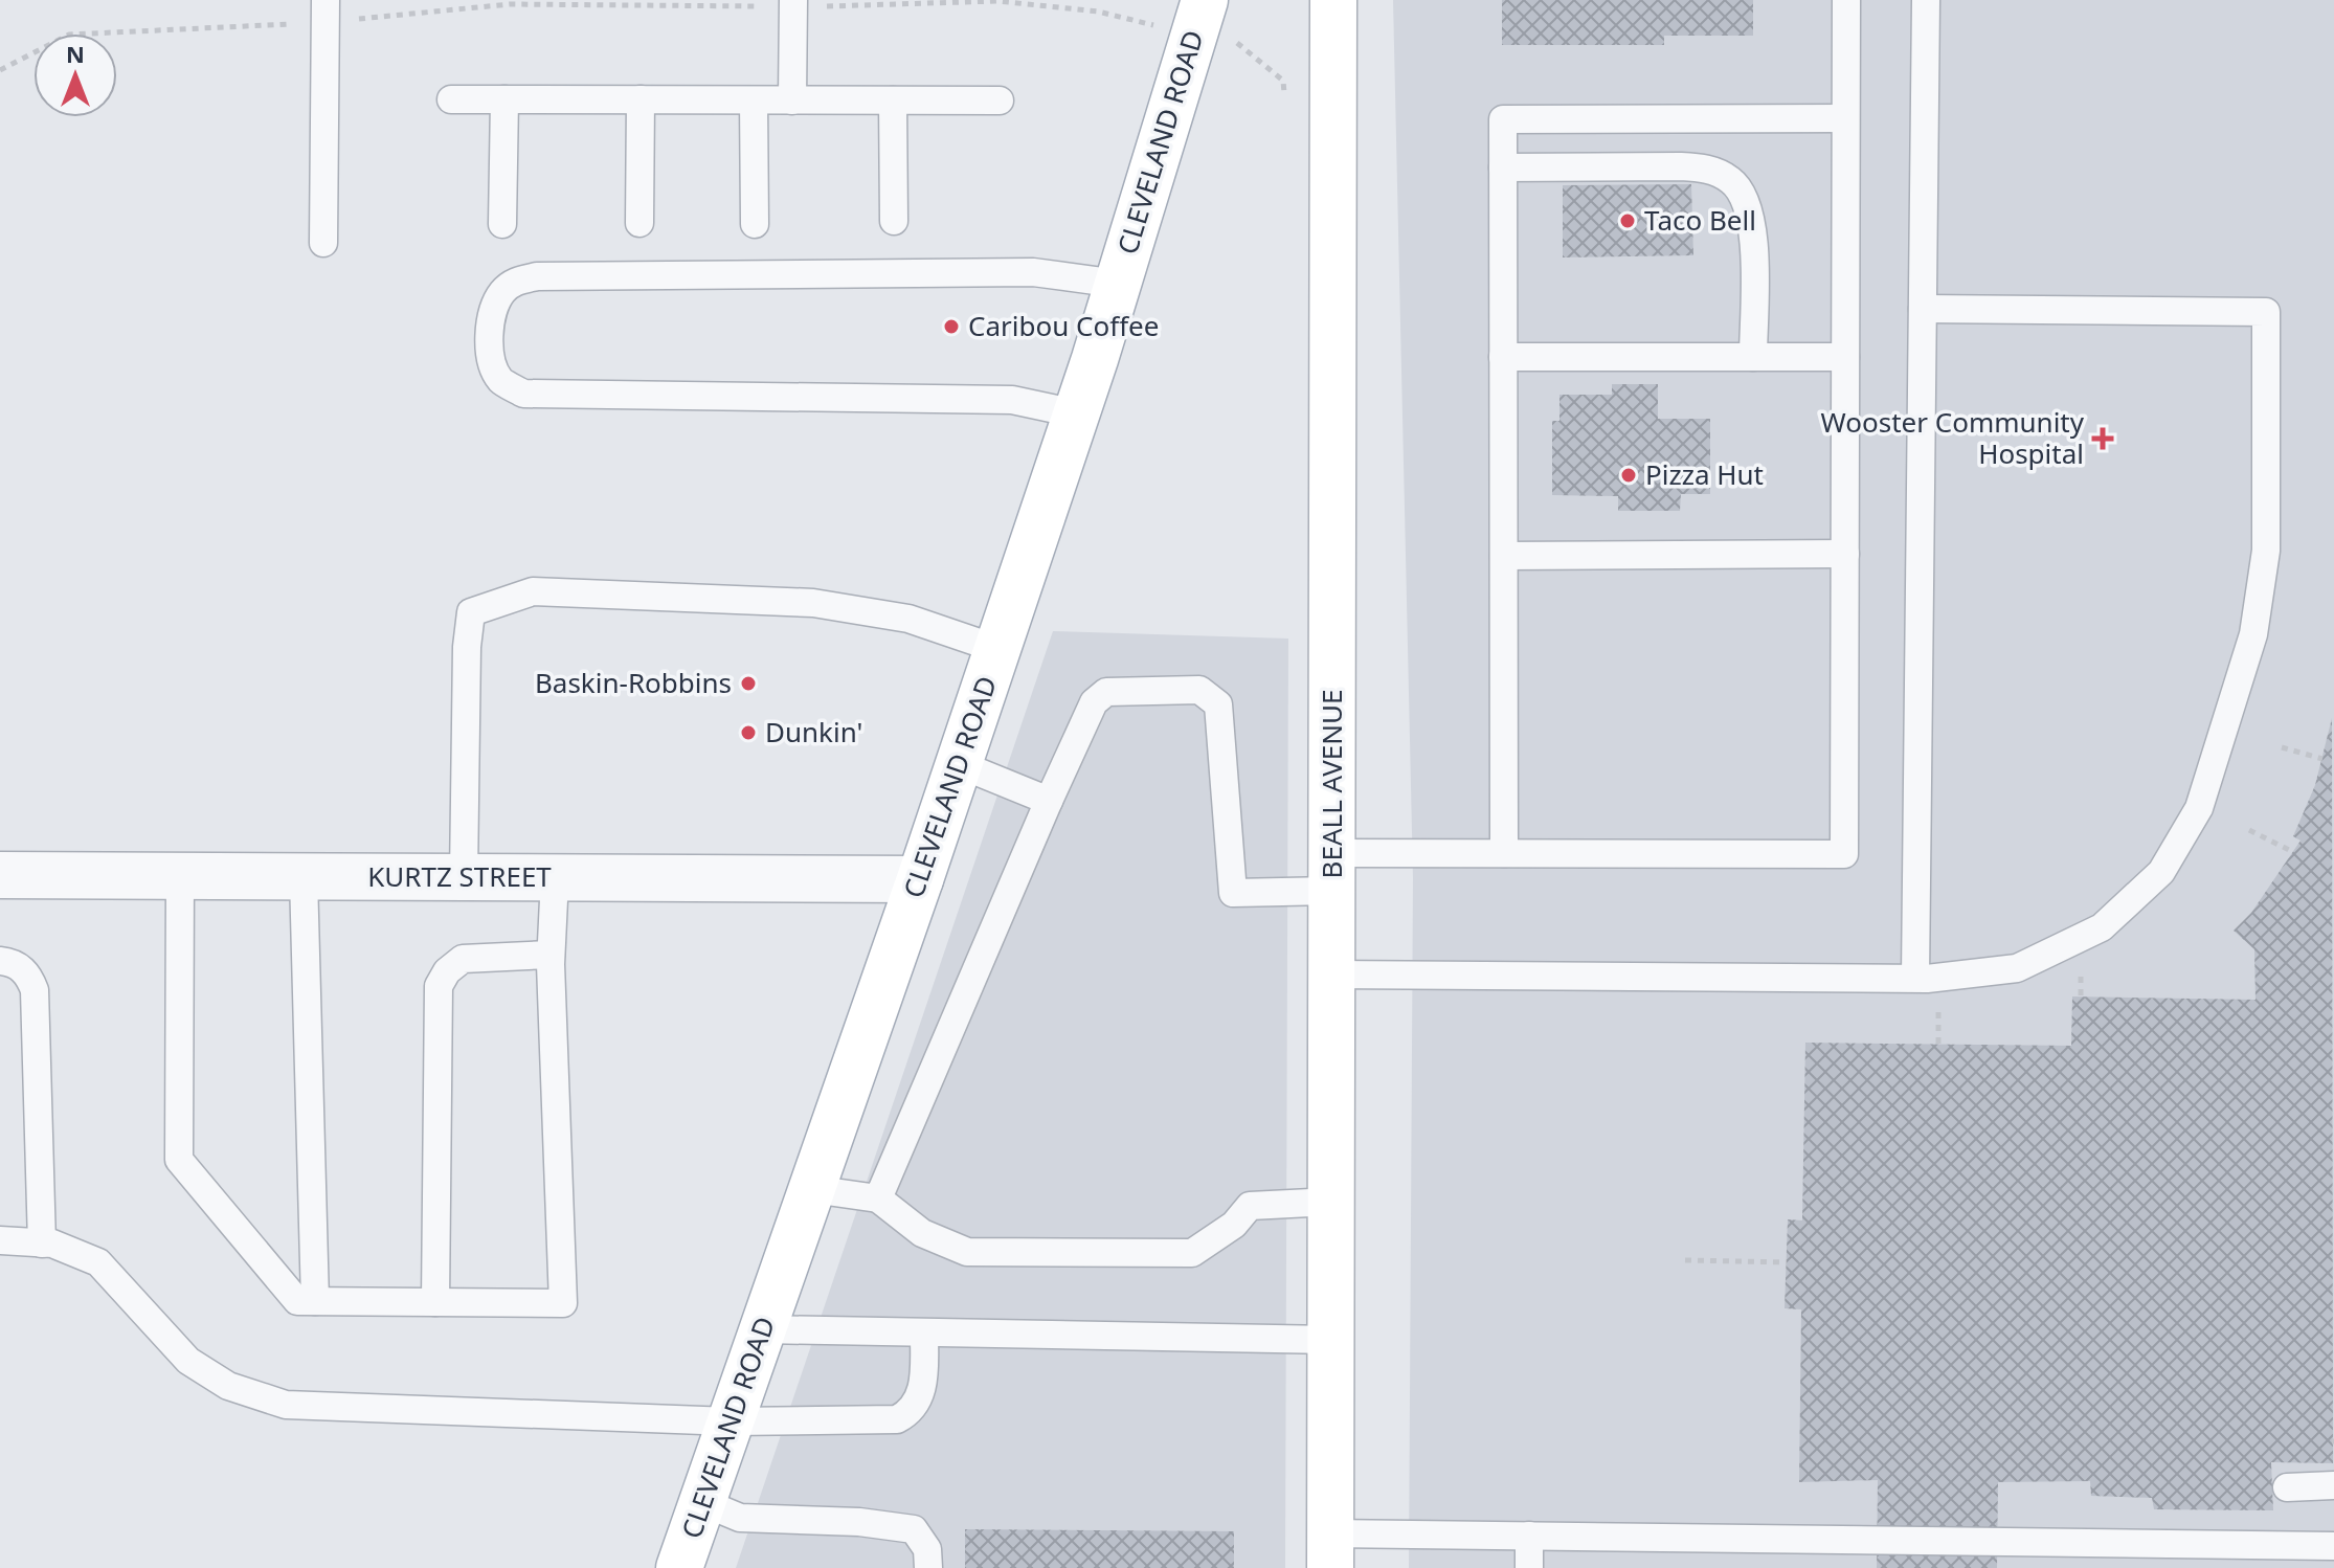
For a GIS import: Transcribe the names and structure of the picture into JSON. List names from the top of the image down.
{
  "streets": {
    "main road": ["CLEVELAND ROAD", "BEALL AVENUE"],
    "street": ["KURTZ STREET"]
  },
  "crossings": [
    ["CLEVELAND ROAD", "KURTZ STREET"]
  ],
  "places": {
    "other": [
      "Taco Bell",
      "Caribou Coffee",
      "Pizza Hut",
      "Baskin-Robbins",
      "Dunkin'"
    ],
    "health": ["Wooster Community Hospital"]
  },
  "north": "top"
}
